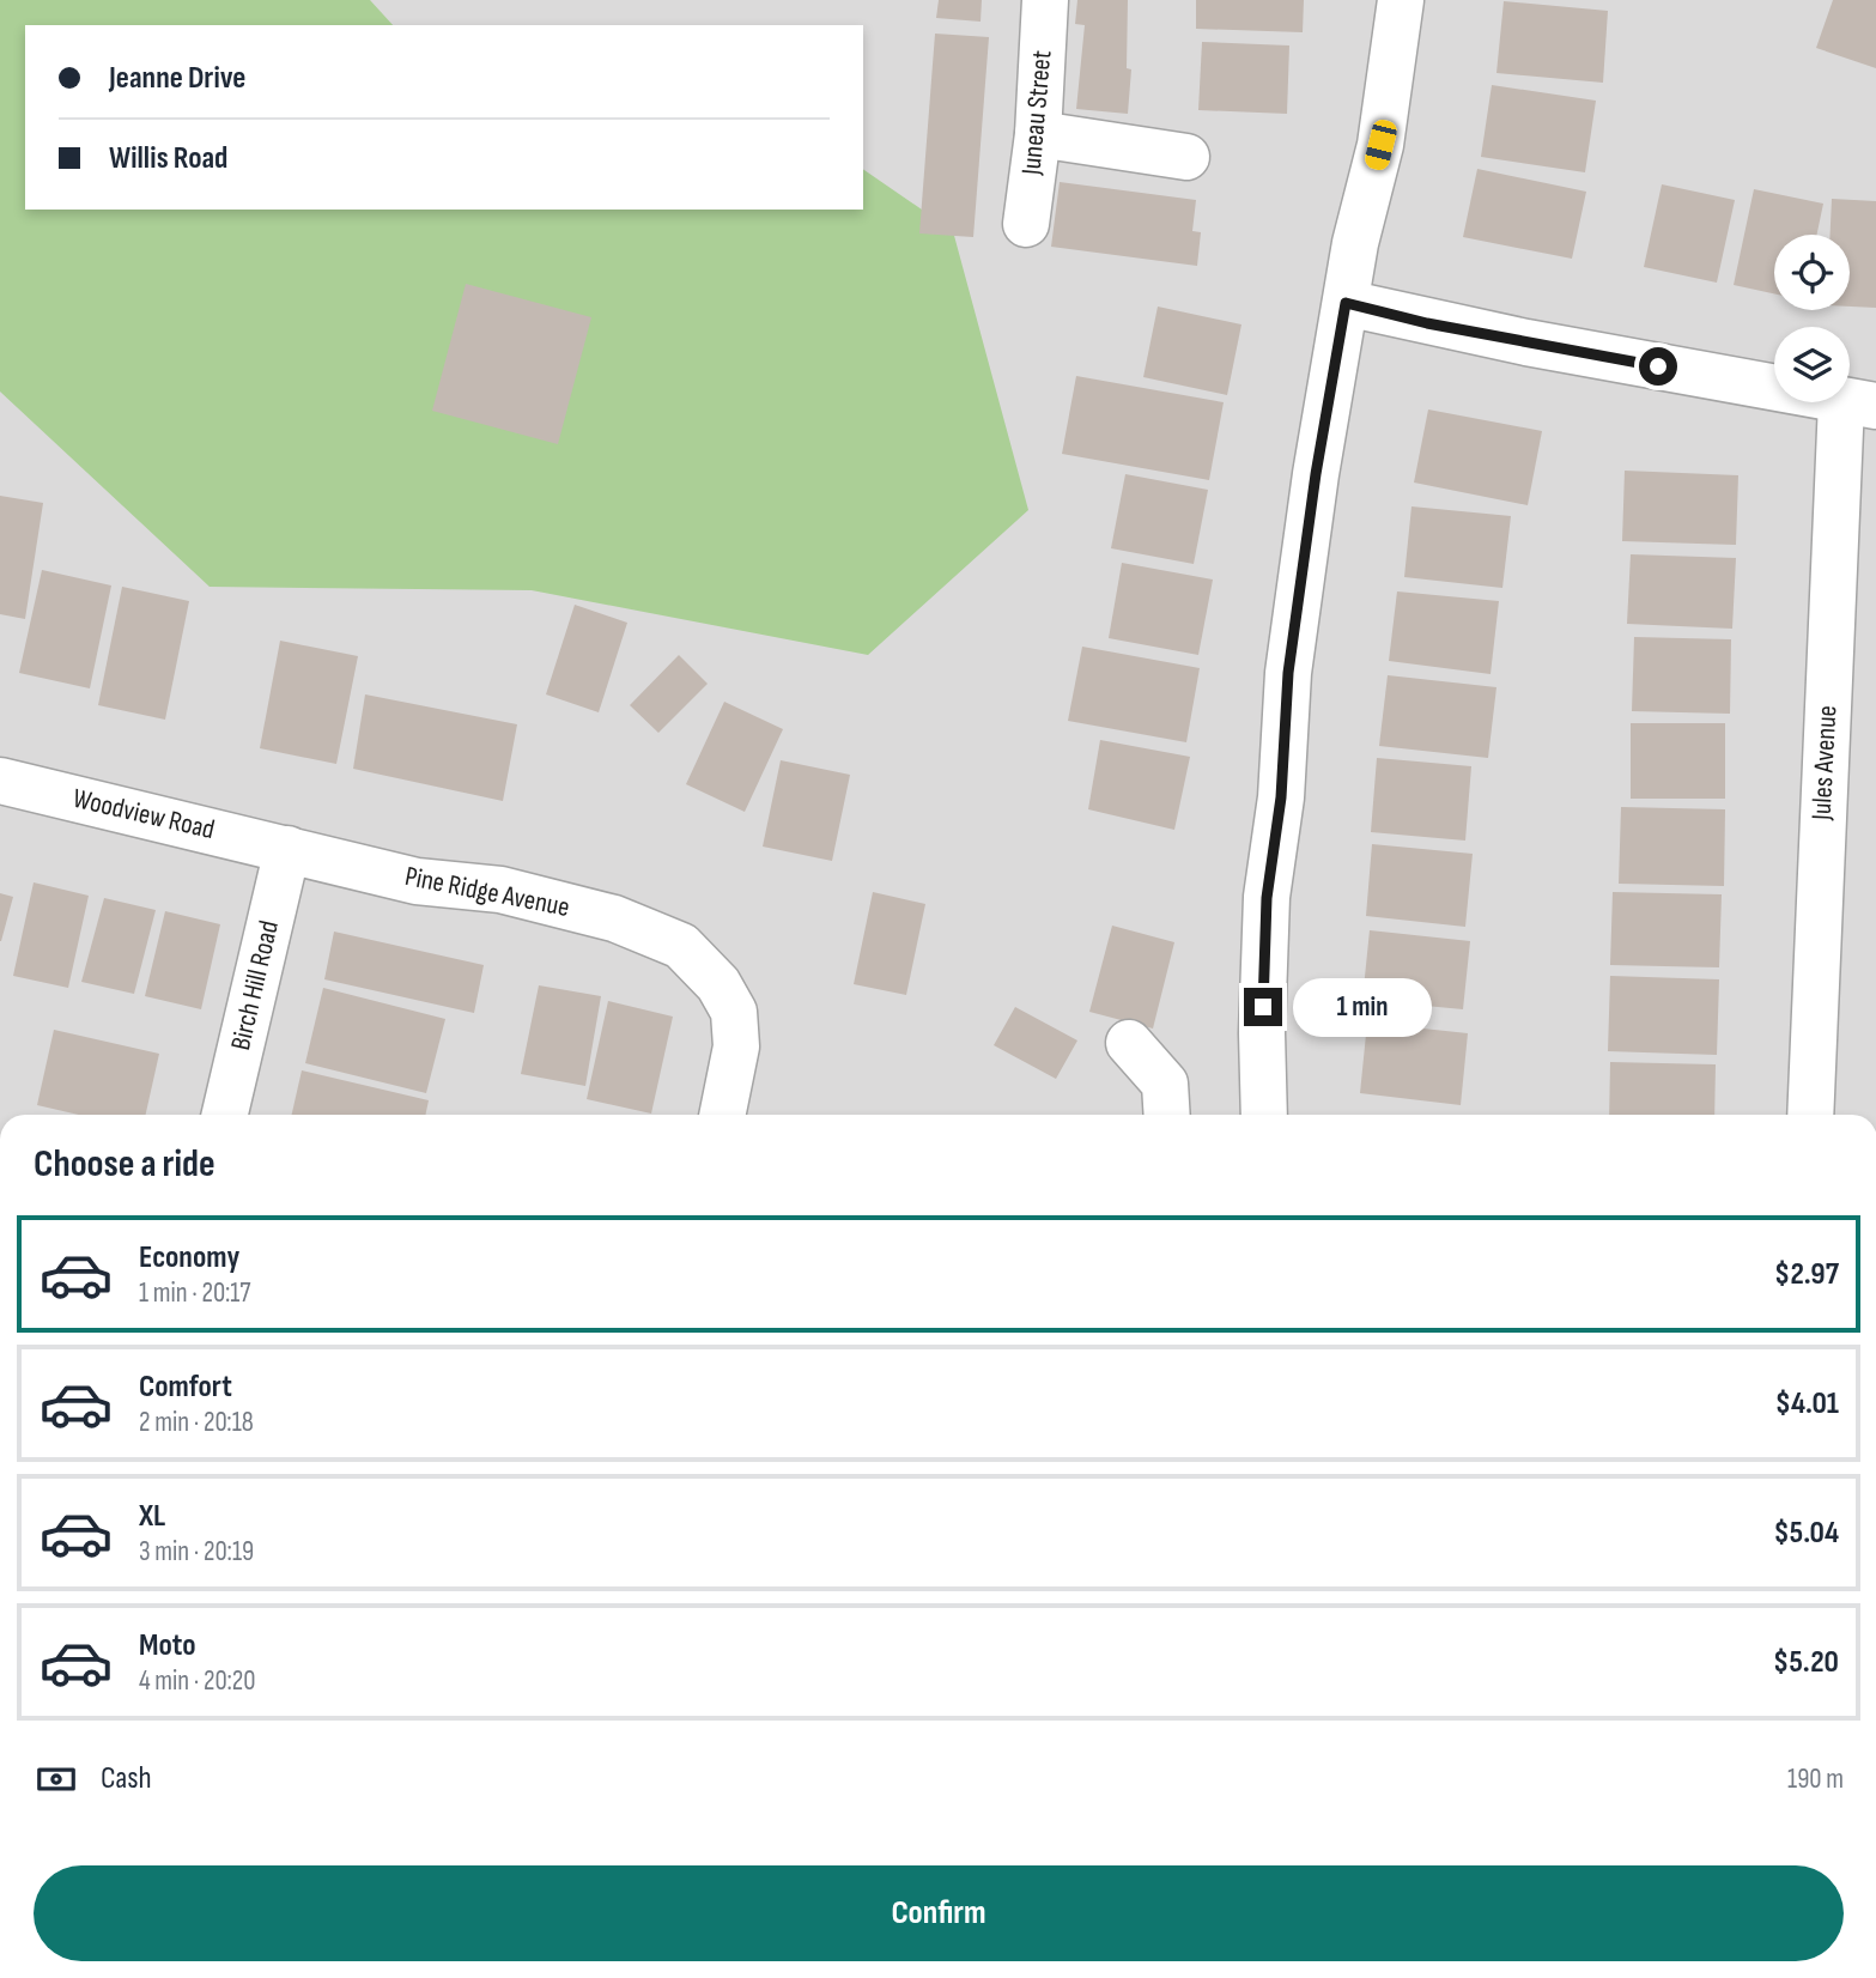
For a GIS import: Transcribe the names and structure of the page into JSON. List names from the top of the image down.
{
  "streets": {
    "street": [
      "Juneau Street",
      "Jules Avenue",
      "Woodview Road",
      "Pine Ridge Avenue",
      "Birch Hill Road"
    ]
  },
  "crossings": [
    ["Woodview Road", "Pine Ridge Avenue"],
    ["Woodview Road", "Birch Hill Road"],
    ["Pine Ridge Avenue", "Birch Hill Road"]
  ],
  "page": {
    "banner": ["Jeanne Drive", "Willis Road"],
    "bubble": "1 min",
    "heading": "Choose a ride",
    "list": [
      {
        "name": "Economy",
        "note": "1 min · 20:17",
        "value": "$2.97"
      },
      {
        "name": "Comfort",
        "note": "2 min · 20:18",
        "value": "$4.01"
      },
      {
        "name": "XL",
        "note": "3 min · 20:19",
        "value": "$5.04"
      },
      {
        "name": "Moto",
        "note": "4 min · 20:20",
        "value": "$5.20"
      }
    ],
    "pay": ["Cash", "190 m"],
    "buttons": "Confirm"
  }
}
